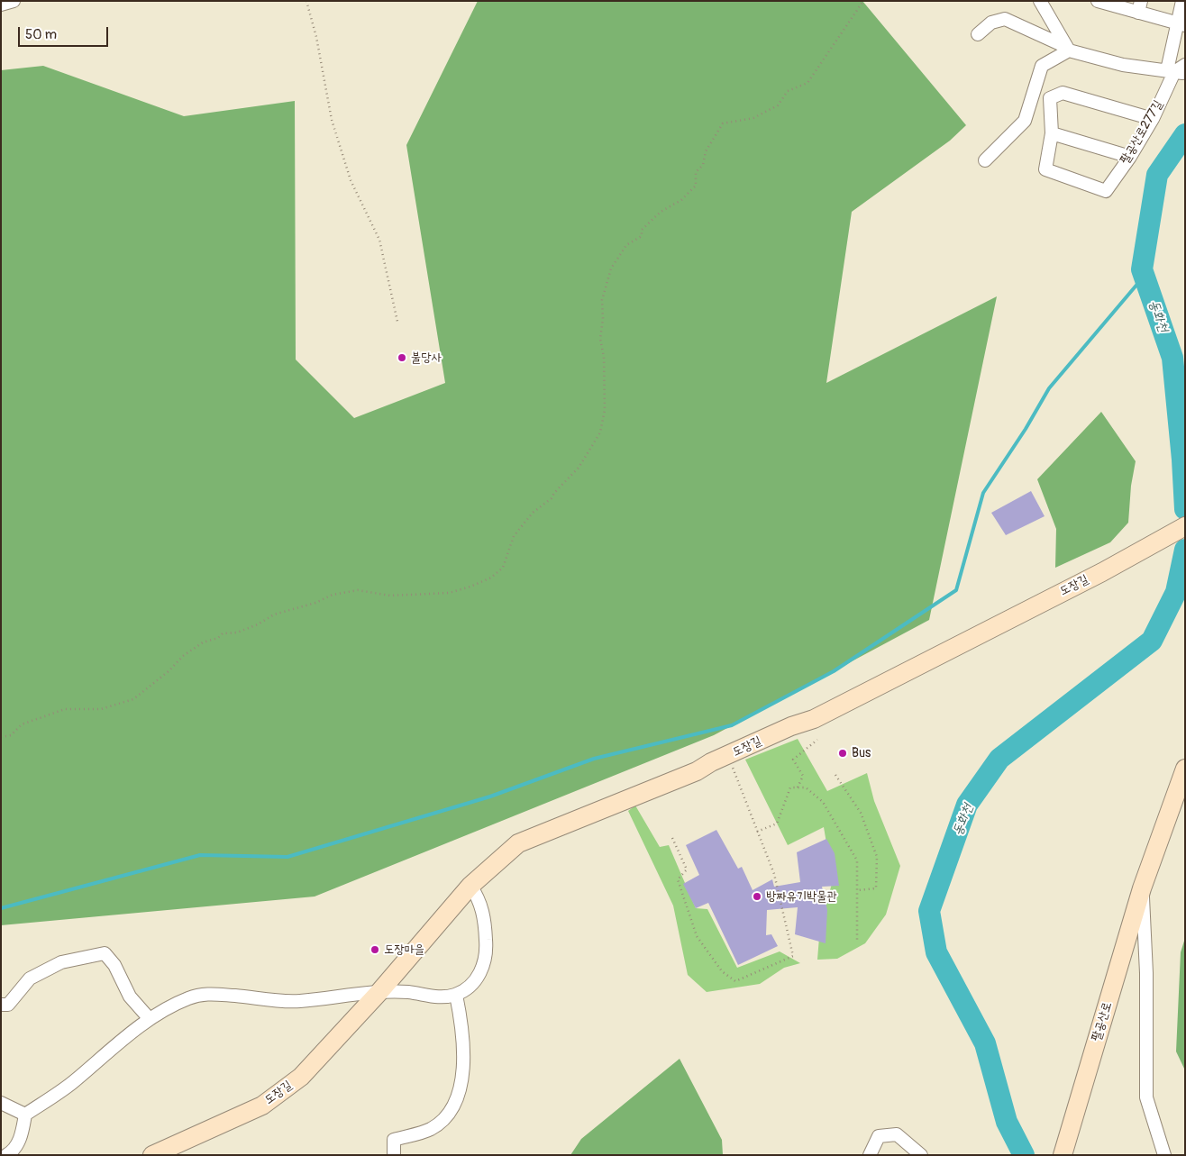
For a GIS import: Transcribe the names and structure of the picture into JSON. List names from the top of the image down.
{
  "streets": {
    "street": ["팔공산로277길", "도장길", "팔공산로"]
  },
  "water": ["동화천"],
  "places": [
    "불당사",
    "Bus",
    "방짜유기박물관",
    "도장마을"
  ],
  "scale_bar": "50 m"
}
